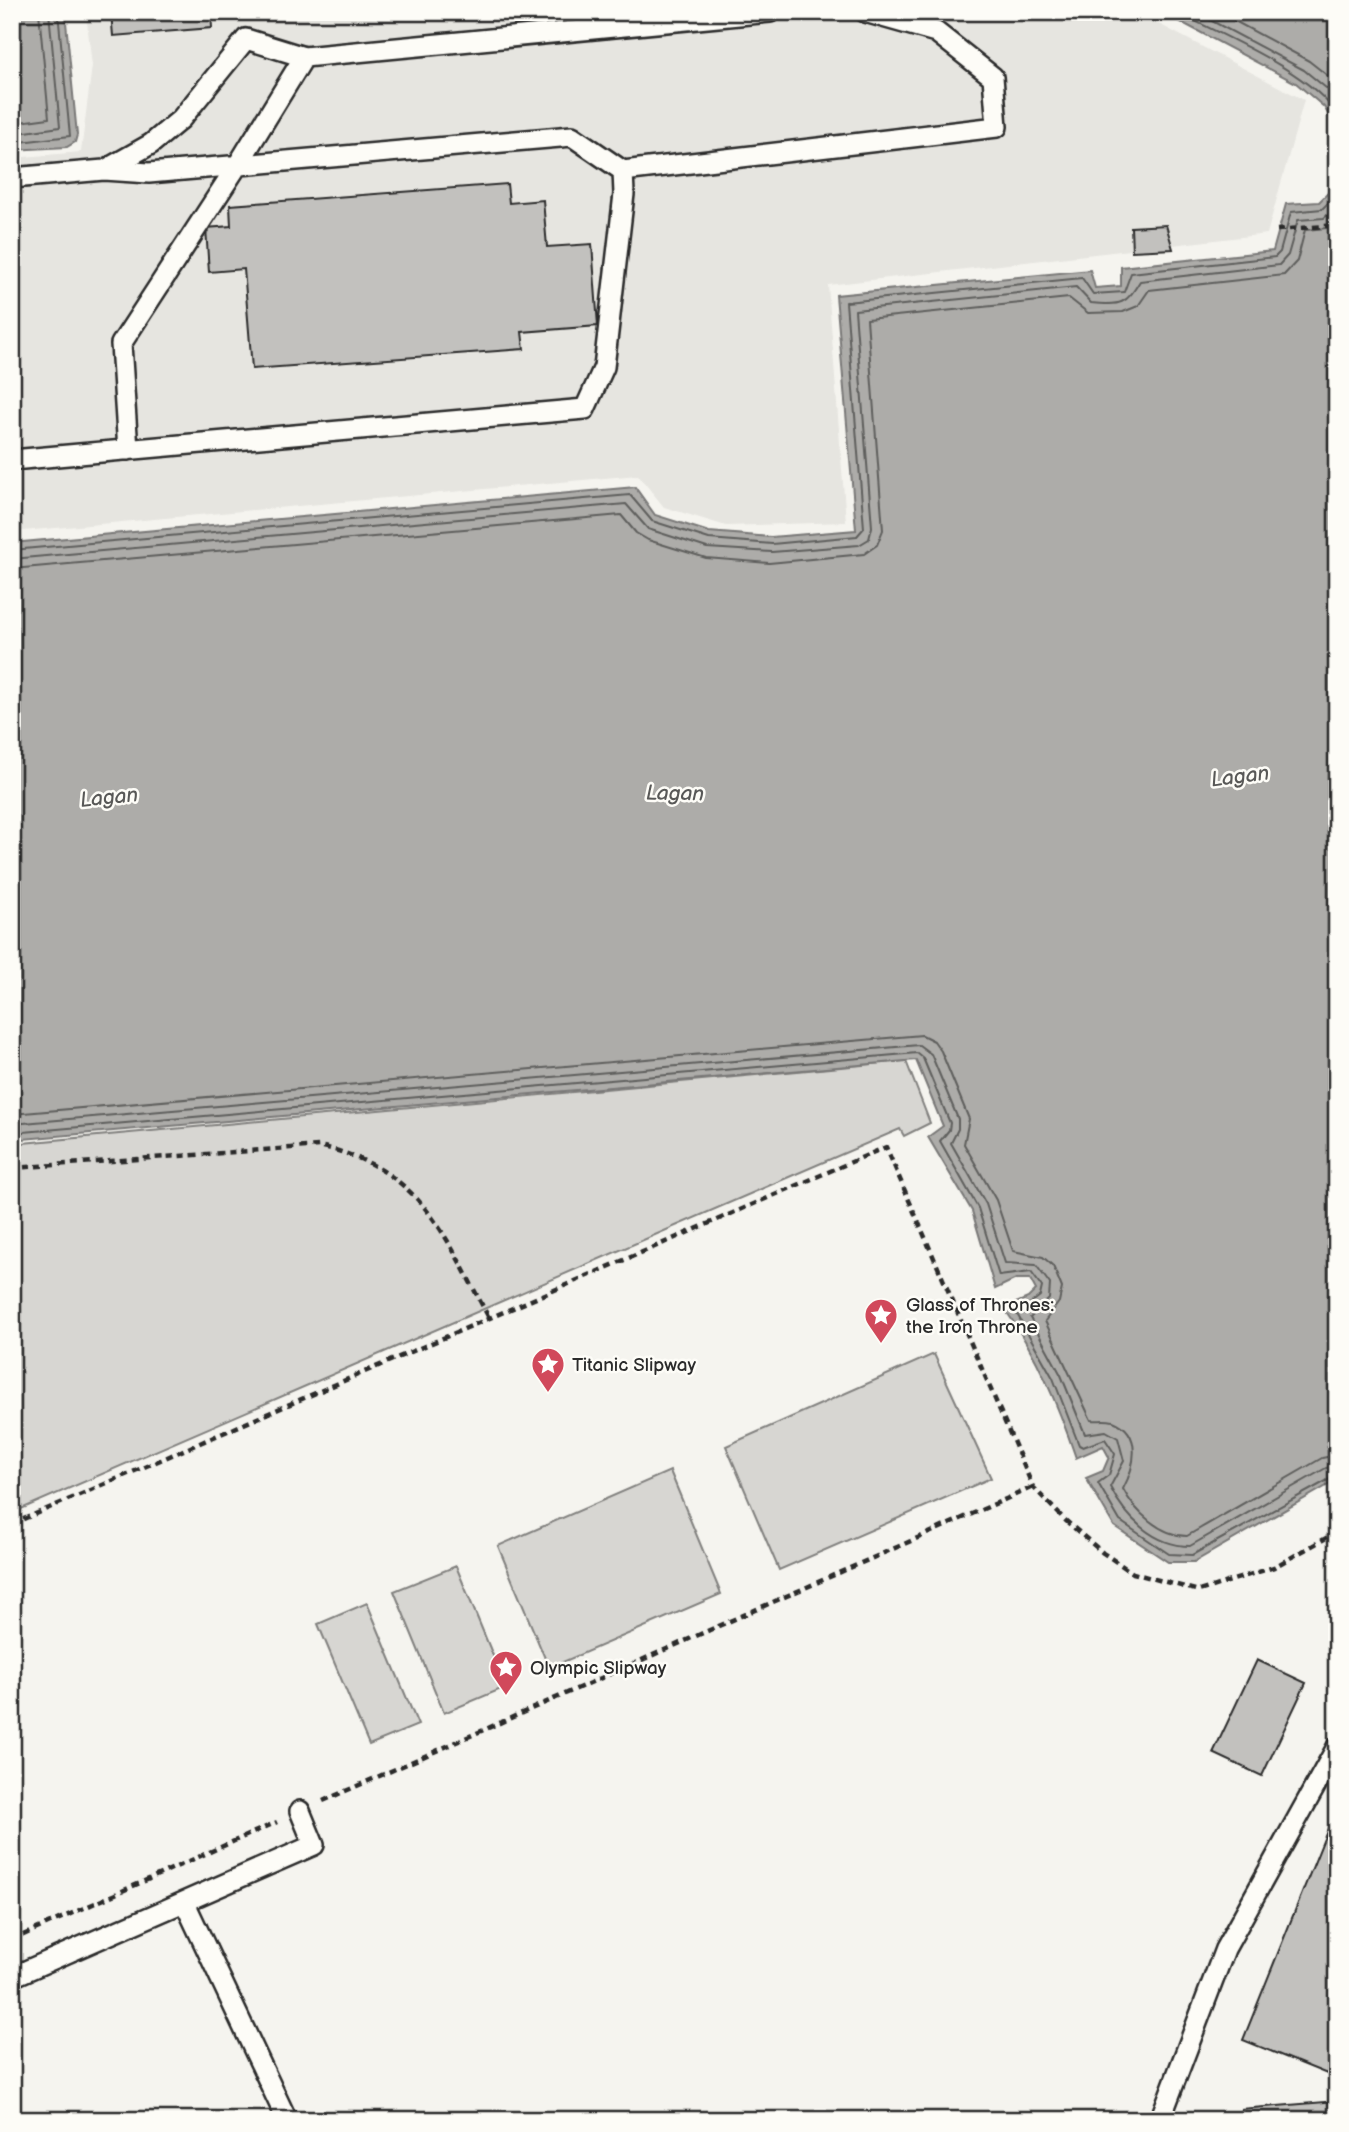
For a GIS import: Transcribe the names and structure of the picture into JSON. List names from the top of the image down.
{
  "water": ["Lagan"],
  "places": {
    "place": ["Glass of Thrones: the Iron Throne", "Titanic Slipway", "Olympic Slipway"]
  }
}
